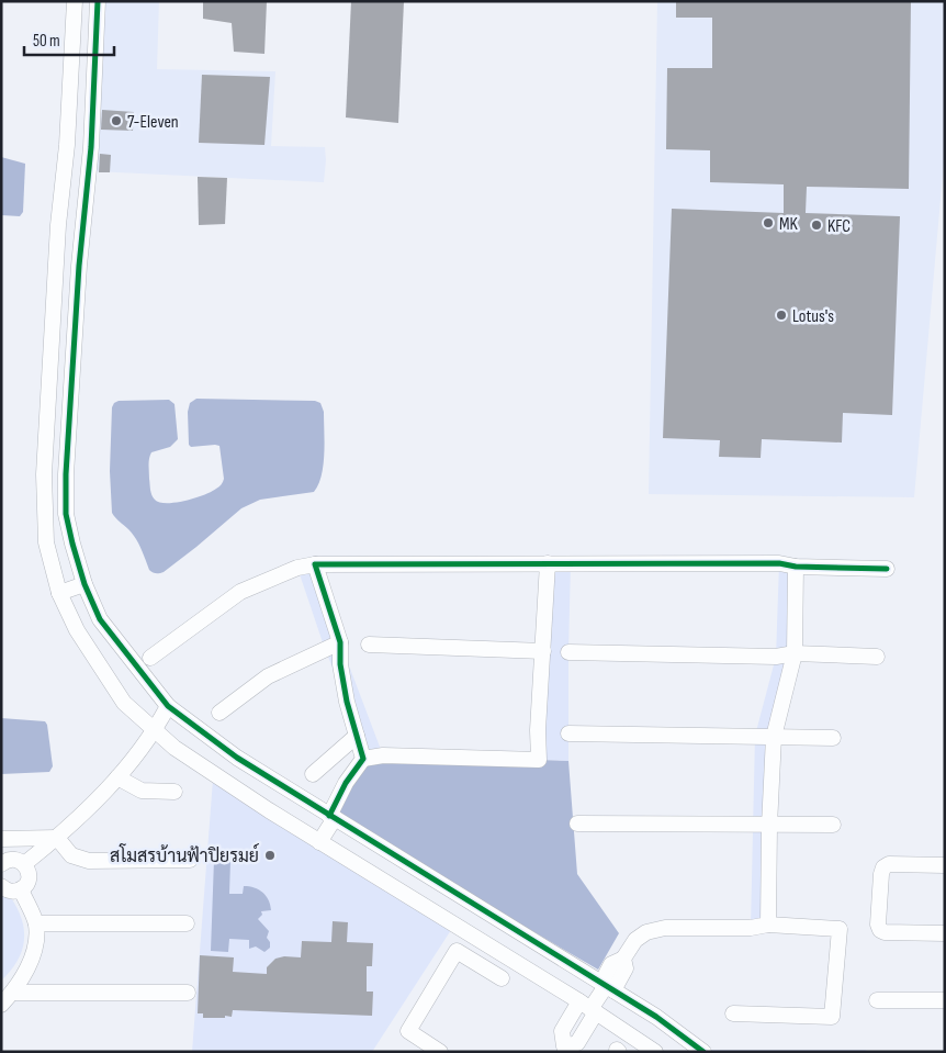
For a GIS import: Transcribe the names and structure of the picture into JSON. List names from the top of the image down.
{
  "places": [
    "7-Eleven",
    "MK",
    "KFC",
    "Lotus's",
    "สโมสรบ้านฟ้าปิยรมย์"
  ],
  "scale_bar": "50 m"
}
